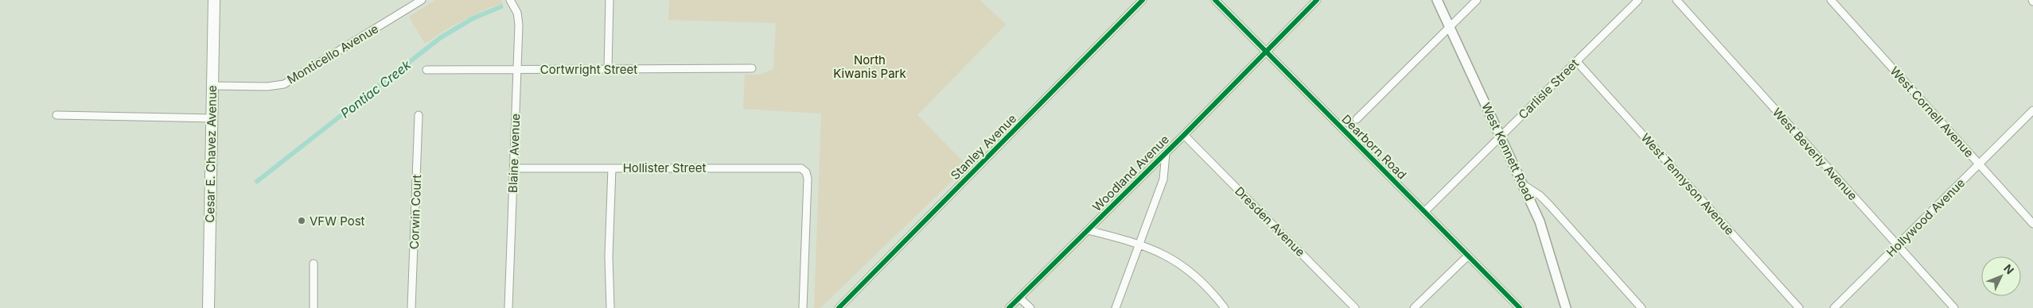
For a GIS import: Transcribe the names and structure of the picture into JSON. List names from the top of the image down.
{
  "streets": {
    "main road": ["Cesar E. Chavez Avenue"],
    "street": [
      "Monticello Avenue",
      "Cortwright Street",
      "Carlisle Street",
      "West Cornell Avenue",
      "Stanley Avenue",
      "Dearborn Road",
      "West Kennett Road",
      "Blaine Avenue",
      "West Beverly Avenue",
      "Hollister Street",
      "Woodland Avenue",
      "West Tennyson Avenue",
      "Corwin Court",
      "Hollywood Avenue",
      "Dresden Avenue"
    ]
  },
  "crossings": [
    ["Monticello Avenue", "Cesar E. Chavez Avenue"],
    ["Cortwright Street", "Blaine Avenue"],
    ["Carlisle Street", "Dearborn Road"],
    ["Carlisle Street", "West Kennett Road"],
    ["Carlisle Street", "West Tennyson Avenue"],
    ["West Cornell Avenue", "Hollywood Avenue"],
    ["Dearborn Road", "Woodland Avenue"],
    ["Blaine Avenue", "Hollister Street"],
    ["West Beverly Avenue", "Hollywood Avenue"],
    ["Woodland Avenue", "Dresden Avenue"]
  ],
  "water": ["Pontiac Creek"],
  "parks": ["North Kiwanis Park"],
  "places": ["VFW Post"],
  "north": "top right"
}
